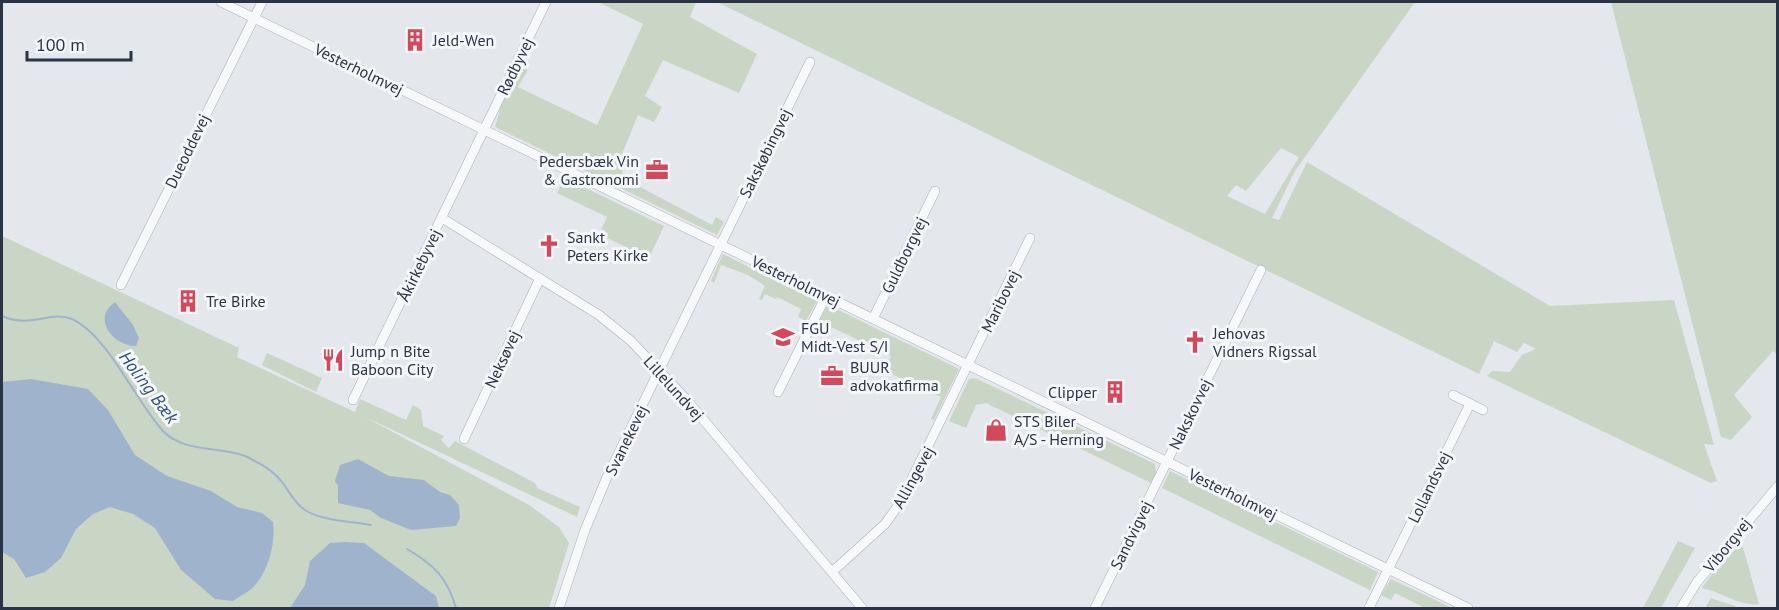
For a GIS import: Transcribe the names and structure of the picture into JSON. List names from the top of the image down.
{
  "streets": {
    "street": [
      "Rødbyvej",
      "Vesterholmvej",
      "Dueoddevej",
      "Sakskøbingvej",
      "Guldborgvej",
      "Åkirkebyvej",
      "Maribovej",
      "Neksøvej",
      "Lillelundvej",
      "Nakskovvej",
      "Svanekevej",
      "Allingevej",
      "Lollandsvej",
      "Sandvigvej",
      "Viborgvej"
    ]
  },
  "crossings": [
    ["Rødbyvej", "Vesterholmvej"],
    ["Rødbyvej", "Åkirkebyvej"],
    ["Vesterholmvej", "Dueoddevej"],
    ["Vesterholmvej", "Sakskøbingvej"],
    ["Vesterholmvej", "Guldborgvej"],
    ["Vesterholmvej", "Åkirkebyvej"],
    ["Vesterholmvej", "Maribovej"],
    ["Vesterholmvej", "Nakskovvej"],
    ["Vesterholmvej", "Svanekevej"],
    ["Vesterholmvej", "Allingevej"],
    ["Vesterholmvej", "Lollandsvej"],
    ["Vesterholmvej", "Sandvigvej"],
    ["Sakskøbingvej", "Svanekevej"],
    ["Åkirkebyvej", "Lillelundvej"],
    ["Maribovej", "Allingevej"],
    ["Neksøvej", "Lillelundvej"],
    ["Lillelundvej", "Svanekevej"],
    ["Lillelundvej", "Allingevej"],
    ["Nakskovvej", "Sandvigvej"]
  ],
  "water": ["Holing Bæk"],
  "places": {
    "building": ["Jeld-Wen", "Tre Birke", "Clipper"],
    "office": ["Pedersbæk Vin & Gastronomi", "BUUR advokatfirma"],
    "church": ["Sankt Peters Kirke", "Jehovas Vidners Rigssal"],
    "school or university": ["FGU Midt-Vest S/I"],
    "restaurant": ["Jump n Bite Baboon City"],
    "shop": ["STS Biler A/S - Herning"]
  },
  "scale_bar": "100 m"
}
